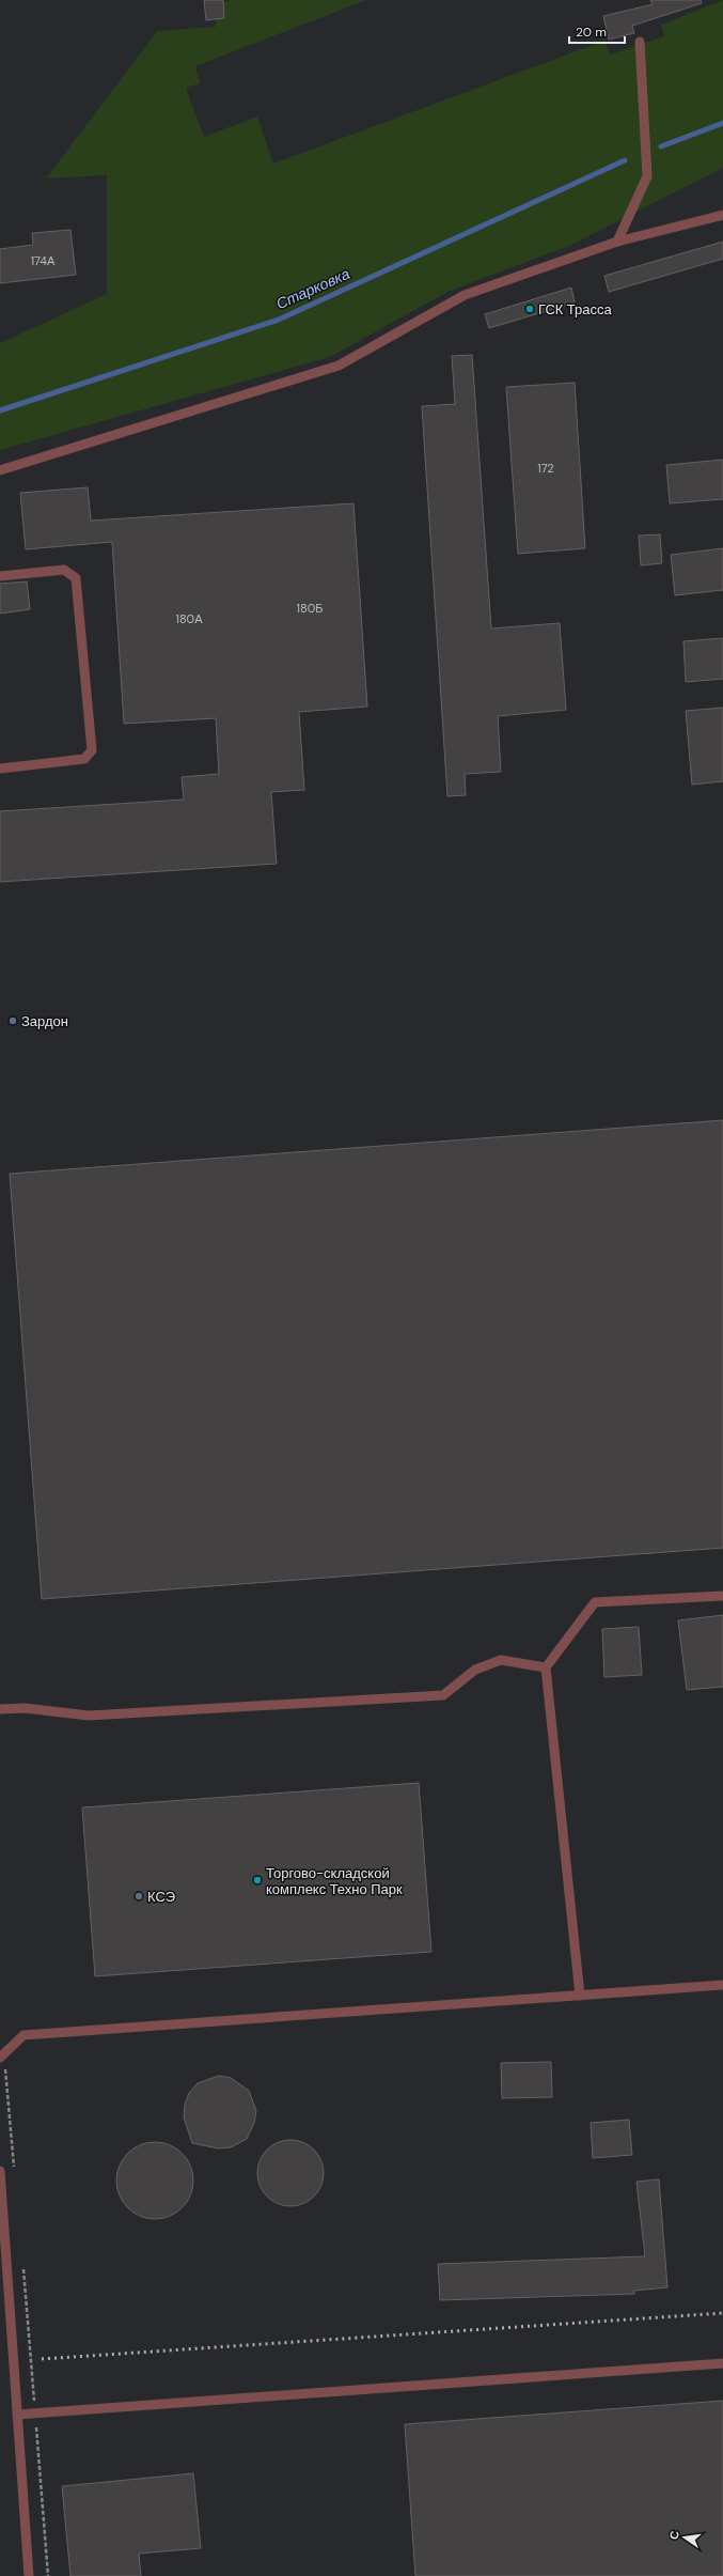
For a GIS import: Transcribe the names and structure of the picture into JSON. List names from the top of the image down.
{
  "water": ["Старковка"],
  "places": [
    "ГСК Трасса",
    "Зардон",
    "Торгово-складской комплекс Техно Парк",
    "КСЭ"
  ],
  "house_numbers": [
    "174А",
    "172",
    "180Б",
    "180А"
  ],
  "scale_bar": "20 m",
  "north": "left"
}
